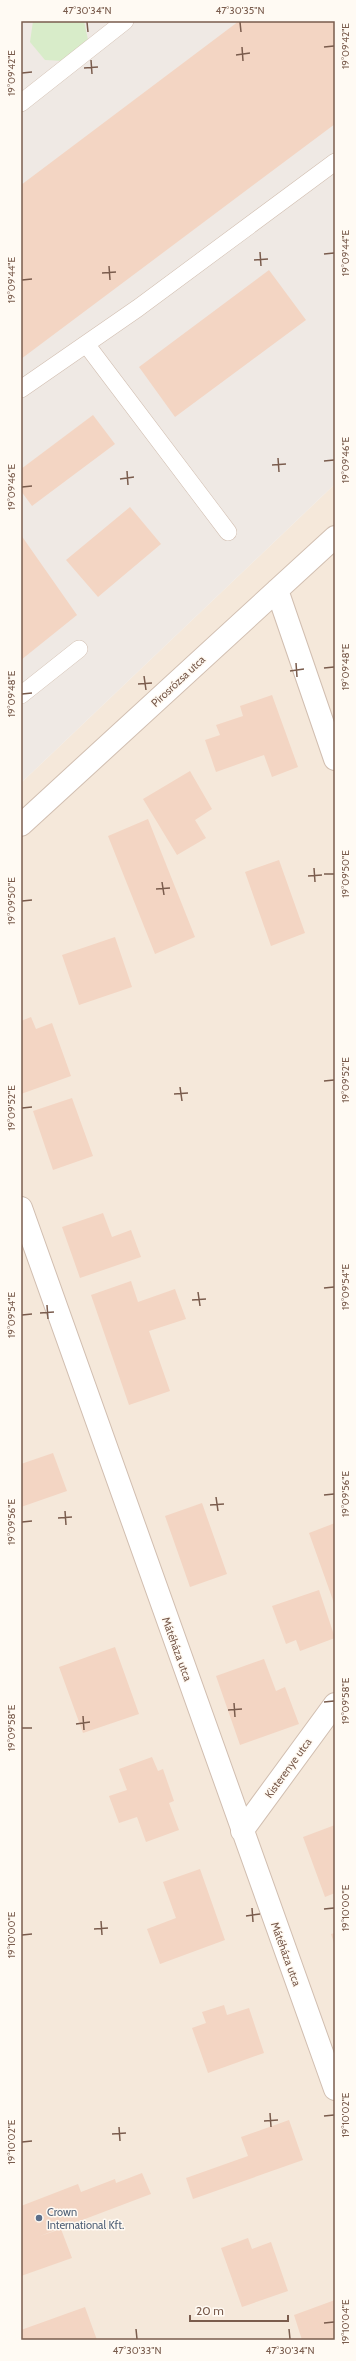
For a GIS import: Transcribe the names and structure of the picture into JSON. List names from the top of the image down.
{
  "streets": {
    "street": ["Pirosrózsa utca", "Mátéháza utca", "Kisterenye utca"]
  },
  "crossings": [
    ["Mátéháza utca", "Kisterenye utca"]
  ],
  "places": ["Crown International Kft."],
  "scale_bar": "20 m",
  "coordinates": [
    "47°30'34\"N",
    "47°30'35\"N",
    "19°09'42\"E",
    "19°09'44\"E",
    "19°09'46\"E",
    "19°09'48\"E",
    "19°09'50\"E",
    "19°09'52\"E",
    "19°09'54\"E",
    "19°09'56\"E",
    "19°09'58\"E",
    "19°10'00\"E",
    "19°10'02\"E",
    "19°10'04\"E",
    "47°30'33\"N"
  ]
}
